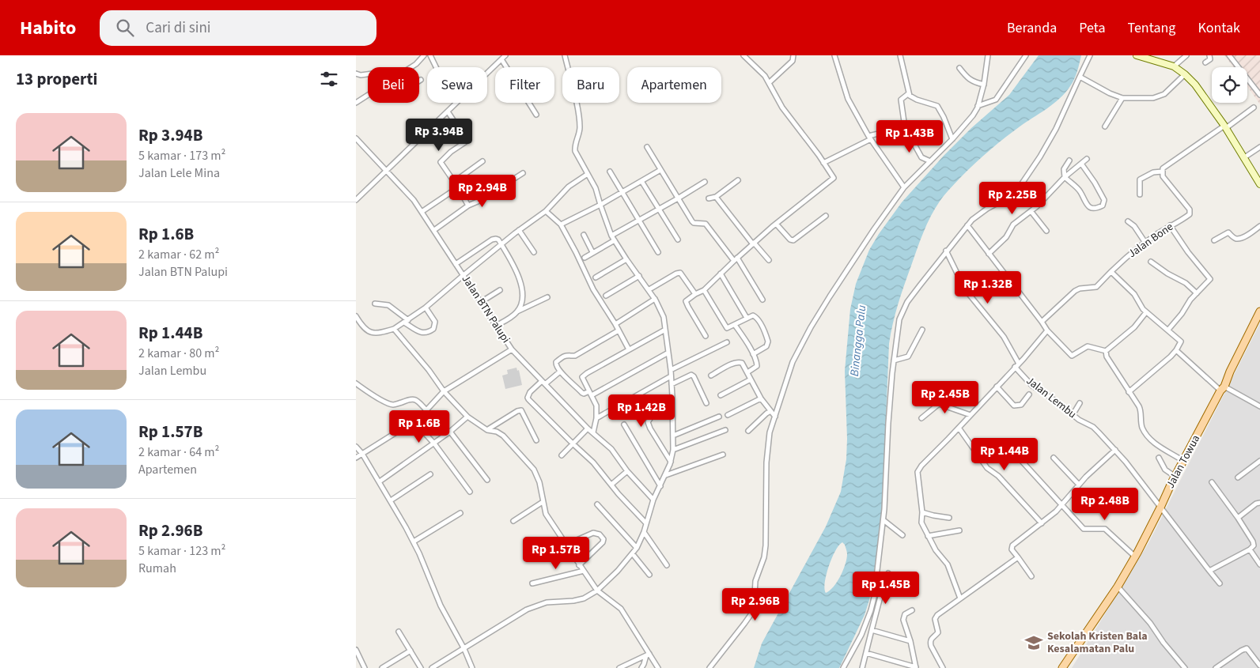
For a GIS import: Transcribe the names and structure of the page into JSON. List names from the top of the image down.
{
  "streets": {
    "main road": ["Jalan Towua"],
    "street": ["Jalan Bone", "Jalan BTN Palupi", "Jalan Lembu"]
  },
  "crossings": [
    ["Jalan Lembu", "Jalan Towua"]
  ],
  "water": ["Binangga Palu"],
  "places": {
    "school or university": ["Sekolah Kristen Bala Kesalamatan Palu"]
  },
  "page": {
    "header": "Habito",
    "search": "Cari di sini",
    "nav": [
      "Beranda",
      "Peta",
      "Tentang",
      "Kontak"
    ],
    "heading": "13 properti",
    "chip": [
      "Beli",
      "Sewa",
      "Filter",
      "Baru",
      "Apartemen"
    ],
    "list": [
      {
        "name": "Rp 3.94B",
        "note": "5 kamar · 173 m² · Jalan Lele Mina"
      },
      {
        "name": "Rp 1.6B",
        "note": "2 kamar · 62 m² · Jalan BTN Palupi"
      },
      {
        "name": "Rp 1.44B",
        "note": "2 kamar · 80 m² · Jalan Lembu"
      },
      {
        "name": "Rp 1.57B",
        "note": "2 kamar · 64 m² · Apartemen"
      },
      {
        "name": "Rp 2.96B",
        "note": "5 kamar · 123 m² · Rumah"
      }
    ],
    "price": [
      "Rp 3.94B",
      "Rp 1.43B",
      "Rp 2.94B",
      "Rp 2.25B",
      "Rp 1.32B",
      "Rp 2.45B",
      "Rp 1.42B",
      "Rp 1.6B",
      "Rp 1.44B",
      "Rp 2.48B",
      "Rp 1.57B",
      "Rp 1.45B",
      "Rp 2.96B"
    ]
  }
}
